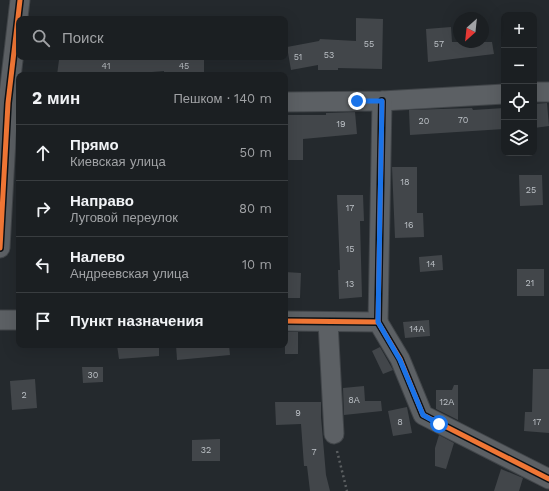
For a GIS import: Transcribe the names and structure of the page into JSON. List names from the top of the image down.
{
  "house_numbers": [
    "55",
    "57",
    "53",
    "51",
    "41",
    "45",
    "70",
    "20",
    "19",
    "18",
    "25",
    "17",
    "16",
    "15",
    "14",
    "21",
    "13",
    "14А",
    "30",
    "2",
    "8А",
    "12А",
    "9",
    "8",
    "17",
    "32",
    "7"
  ],
  "north": "bottom left",
  "page": {
    "map_buttons": ["+", "−"],
    "search": "Поиск",
    "heading": ["2 мин", "Пешком · 140 m"],
    "list": [
      ["Прямо", "Киевская улица", "50 m"],
      ["Направо", "Луговой переулок", "80 m"],
      ["Налево", "Андреевская улица", "10 m"],
      "Пункт назначения"
    ]
  }
}
